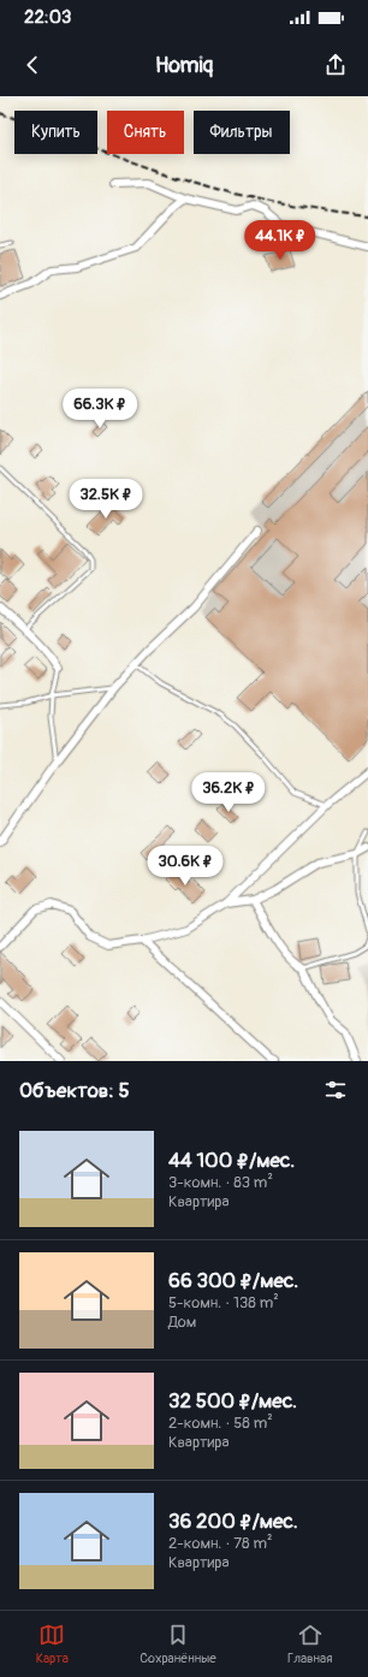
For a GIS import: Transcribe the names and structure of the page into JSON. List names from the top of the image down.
{
  "page": {
    "status": "22:03",
    "header": "Homiq",
    "chip": ["Купить", "Снять", "Фильтры"],
    "price": [
      "44.1K ₽",
      "66.3K ₽",
      "32.5K ₽",
      "36.2K ₽",
      "30.6K ₽"
    ],
    "heading": "Объектов: 5",
    "list": [
      {
        "name": "44 100 ₽/мес.",
        "note": "3-комн. · 83 m² · Квартира"
      },
      {
        "name": "66 300 ₽/мес.",
        "note": "5-комн. · 138 m² · Дом"
      },
      {
        "name": "32 500 ₽/мес.",
        "note": "2-комн. · 58 m² · Квартира"
      },
      {
        "name": "36 200 ₽/мес.",
        "note": "2-комн. · 78 m² · Квартира"
      }
    ],
    "tabs": ["Карта", "Сохранённые", "Главная"]
  }
}
